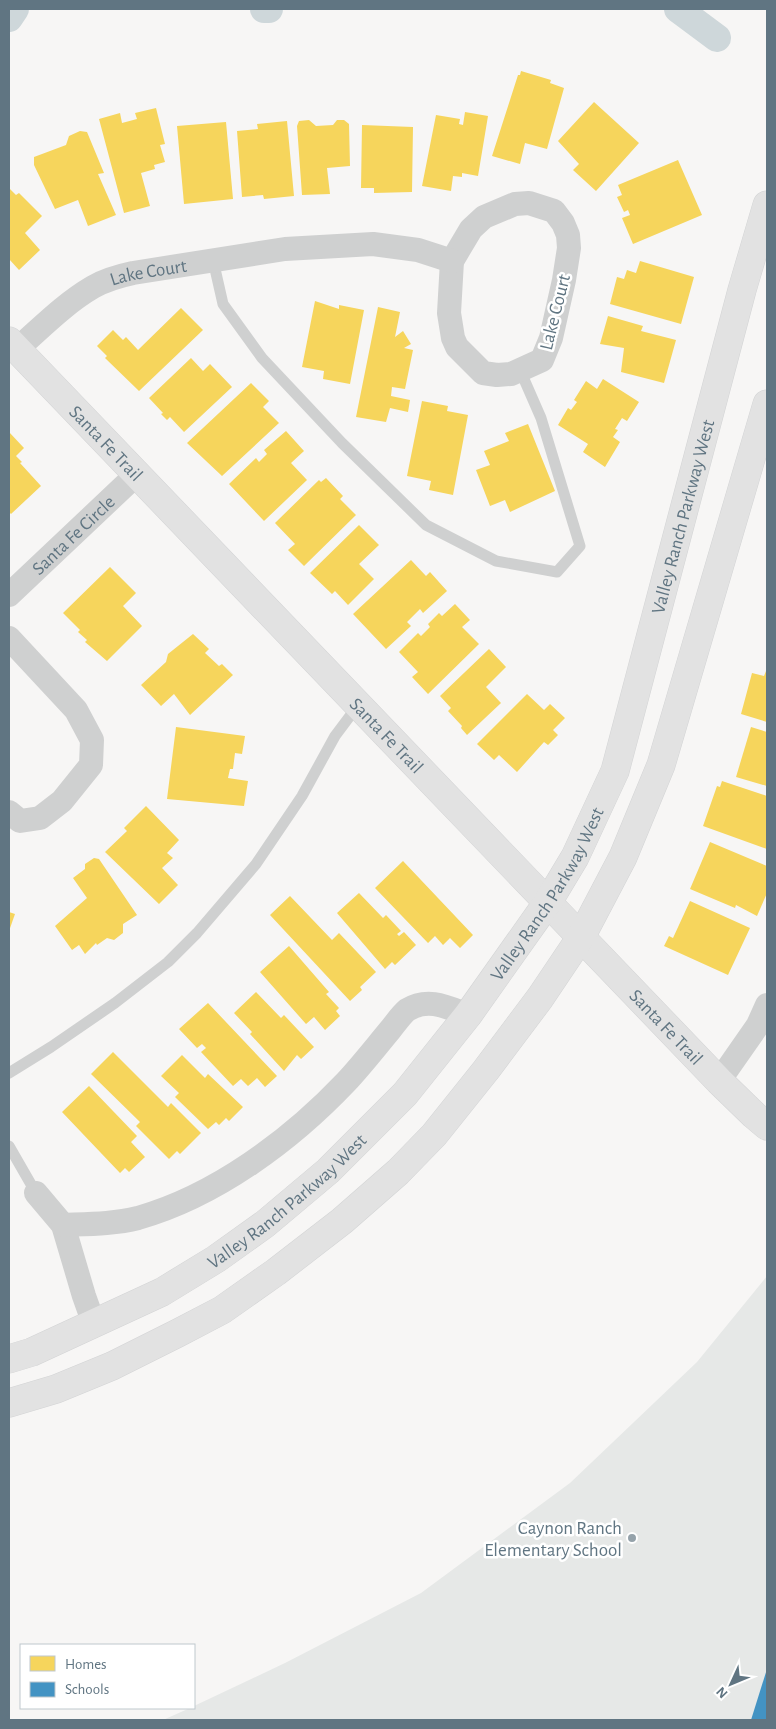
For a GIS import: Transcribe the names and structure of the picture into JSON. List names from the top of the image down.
{
  "streets": {
    "main road": ["Santa Fe Trail", "Valley Ranch Parkway West"],
    "street": ["Lake Court", "Santa Fe Circle"]
  },
  "crossings": [
    ["Lake Court", "Santa Fe Trail"],
    ["Santa Fe Trail", "Valley Ranch Parkway West"],
    ["Santa Fe Trail", "Santa Fe Circle"]
  ],
  "places": ["Caynon Ranch Elementary School"],
  "legend": ["Homes", "Schools"],
  "north": "bottom left"
}
